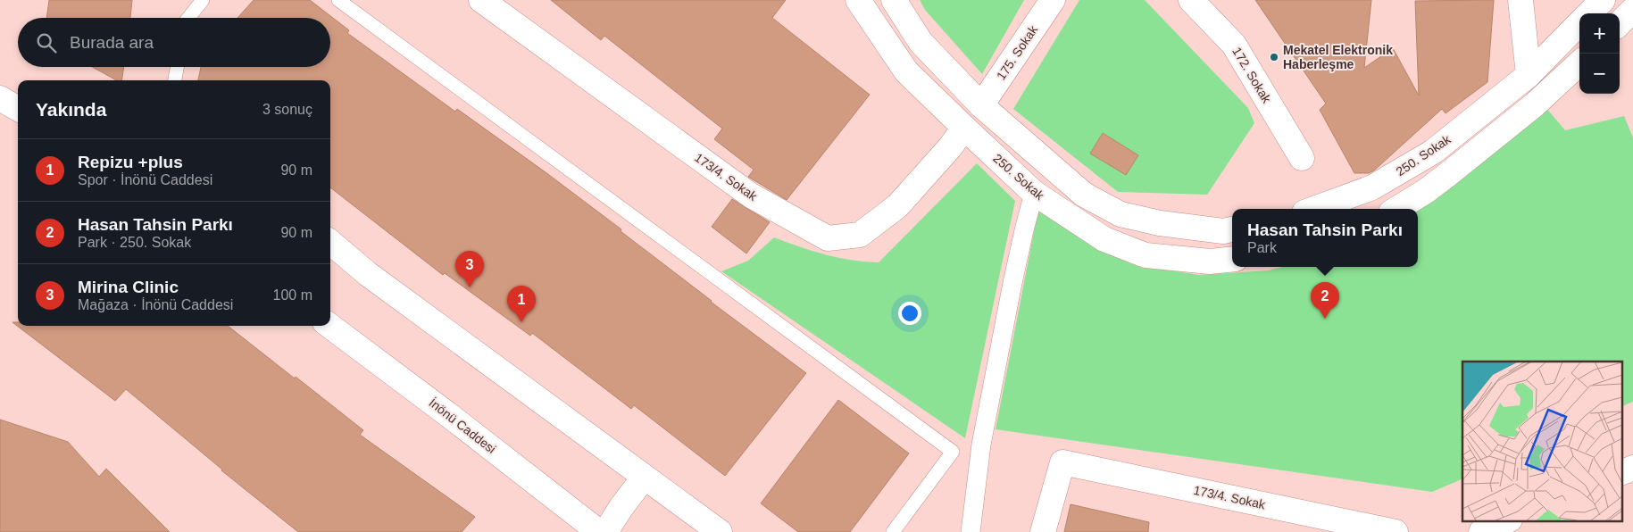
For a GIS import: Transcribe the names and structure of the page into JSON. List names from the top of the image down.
{
  "streets": {
    "street": [
      "175. Sokak",
      "172. Sokak",
      "250. Sokak",
      "173/4. Sokak",
      "İnönü Caddesi"
    ]
  },
  "crossings": [
    ["175. Sokak", "173/4. Sokak"],
    ["250. Sokak", "173/4. Sokak"]
  ],
  "places": ["Mekatel Elektronik Haberleşme"],
  "page": {
    "map_buttons": ["+", "−"],
    "search": "Burada ara",
    "heading": ["Yakında", "3 sonuç"],
    "list": [
      {
        "mark": "1",
        "name": "Repizu +plus",
        "note": "Spor · İnönü Caddesi",
        "value": "90 m"
      },
      {
        "mark": "2",
        "name": "Hasan Tahsin Parkı",
        "note": "Park · 250. Sokak",
        "value": "90 m"
      },
      {
        "mark": "3",
        "name": "Mirina Clinic",
        "note": "Mağaza · İnönü Caddesi",
        "value": "100 m"
      }
    ],
    "popup": ["Hasan Tahsin Parkı", "Park"],
    "pins": ["3", "2", "1"]
  }
}
